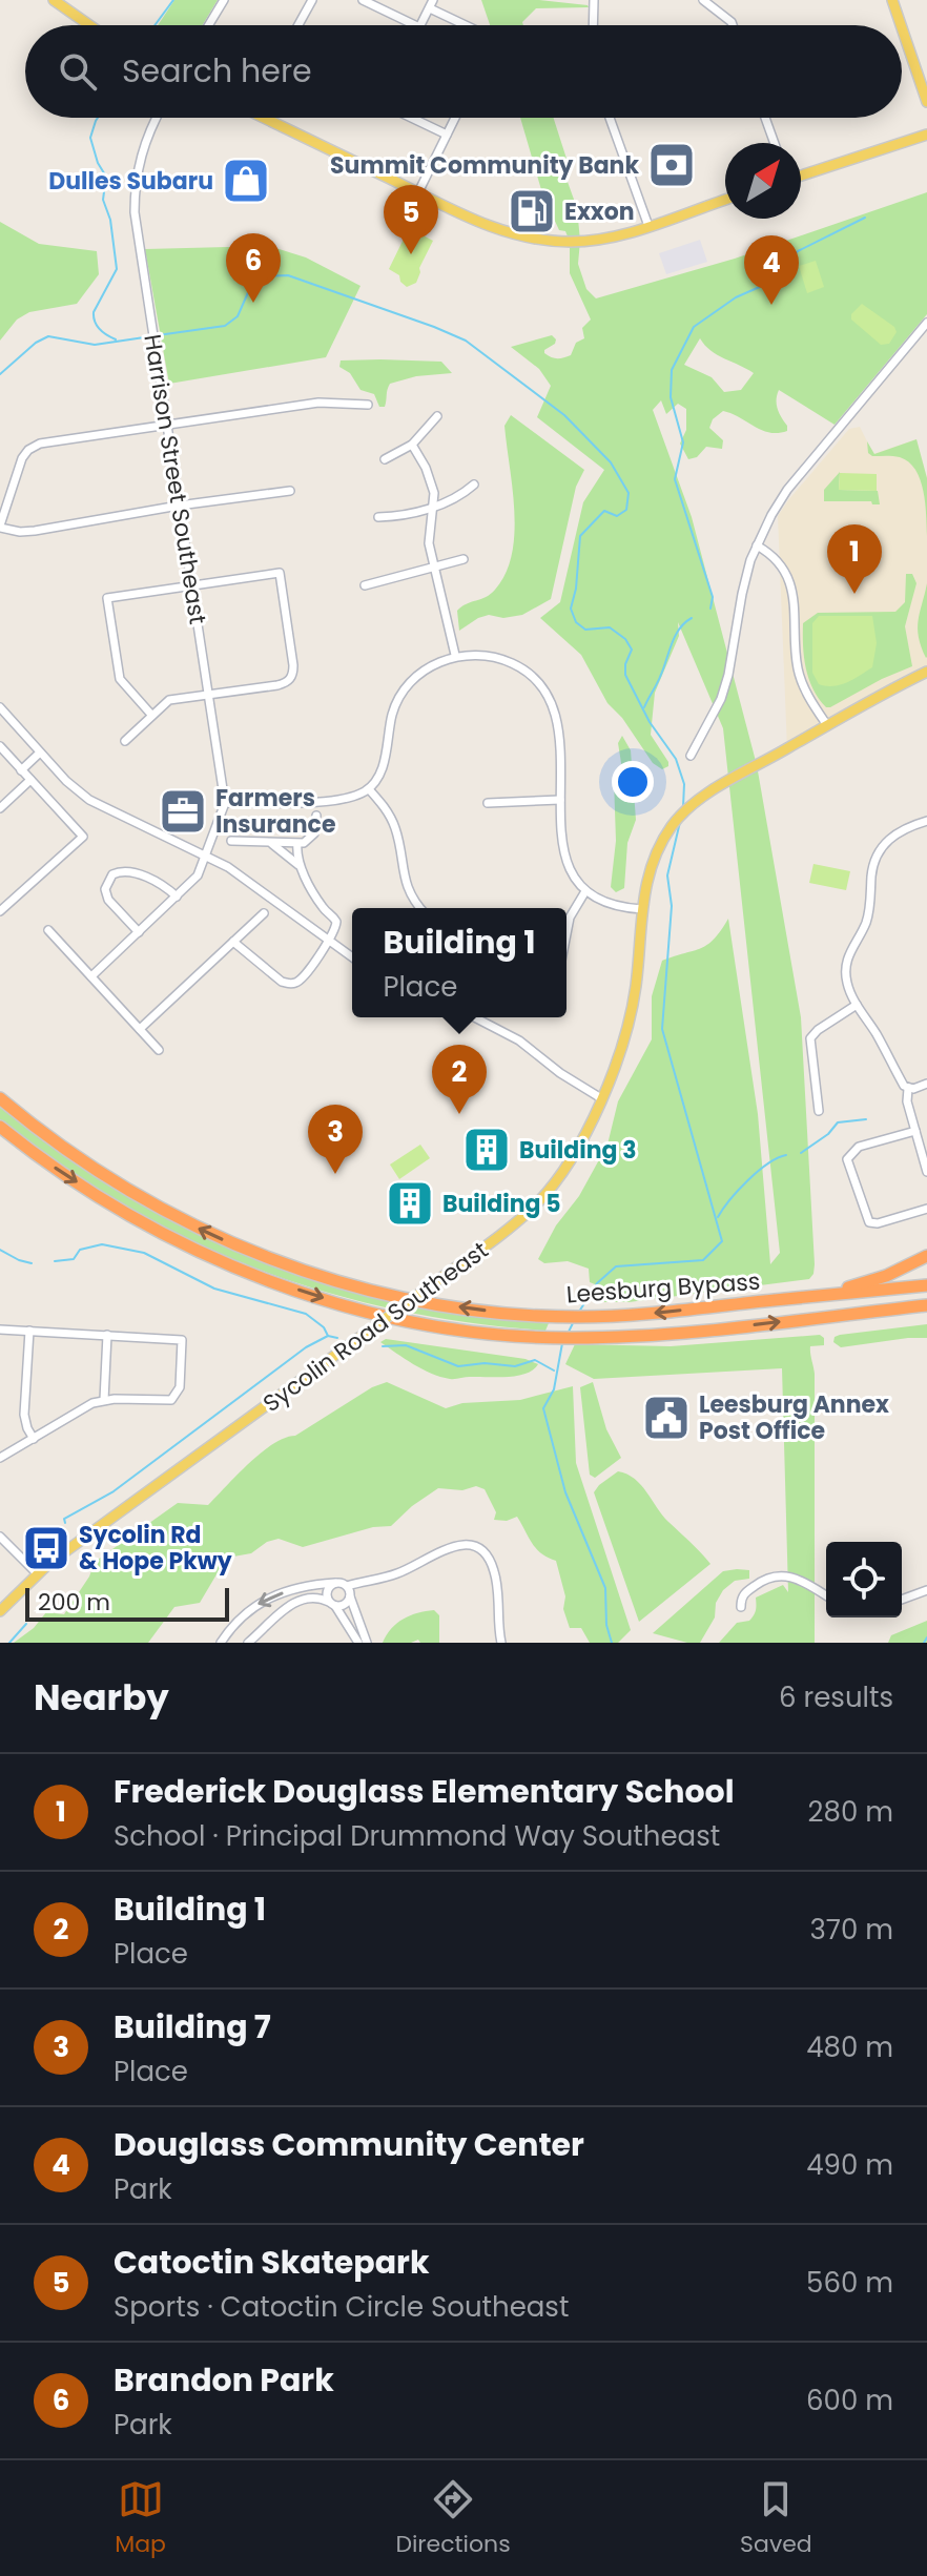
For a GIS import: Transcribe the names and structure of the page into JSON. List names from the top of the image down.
{
  "streets": {
    "highway": ["Leesburg Bypass"],
    "main road": ["Sycolin Road Southeast"],
    "street": ["Harrison Street Southeast"]
  },
  "places": {
    "bank": ["Summit Community Bank"],
    "shop": ["Dulles Subaru"],
    "fuel station": ["Exxon"],
    "office": ["Farmers Insurance"],
    "building": ["Building 3", "Building 5"],
    "public building": ["Leesburg Annex Post Office"],
    "bus stop": ["Sycolin Rd & Hope Pkwy"]
  },
  "scale_bar": "200 m",
  "north": "top right",
  "page": {
    "search": "Search here",
    "pins": [
      "5",
      "6",
      "4",
      "1",
      "2",
      "3"
    ],
    "popup": ["Building 1", "Place"],
    "scale": "200 m",
    "heading": ["Nearby", "6 results"],
    "list": [
      {
        "mark": "1",
        "name": "Frederick Douglass Elementary School",
        "note": "School · Principal Drummond Way Southeast",
        "value": "280 m"
      },
      {
        "mark": "2",
        "name": "Building 1",
        "note": "Place",
        "value": "370 m"
      },
      {
        "mark": "3",
        "name": "Building 7",
        "note": "Place",
        "value": "480 m"
      },
      {
        "mark": "4",
        "name": "Douglass Community Center",
        "note": "Park",
        "value": "490 m"
      },
      {
        "mark": "5",
        "name": "Catoctin Skatepark",
        "note": "Sports · Catoctin Circle Southeast",
        "value": "560 m"
      },
      {
        "mark": "6",
        "name": "Brandon Park",
        "note": "Park",
        "value": "600 m"
      }
    ],
    "nav": ["Map", "Directions", "Saved"]
  }
}
